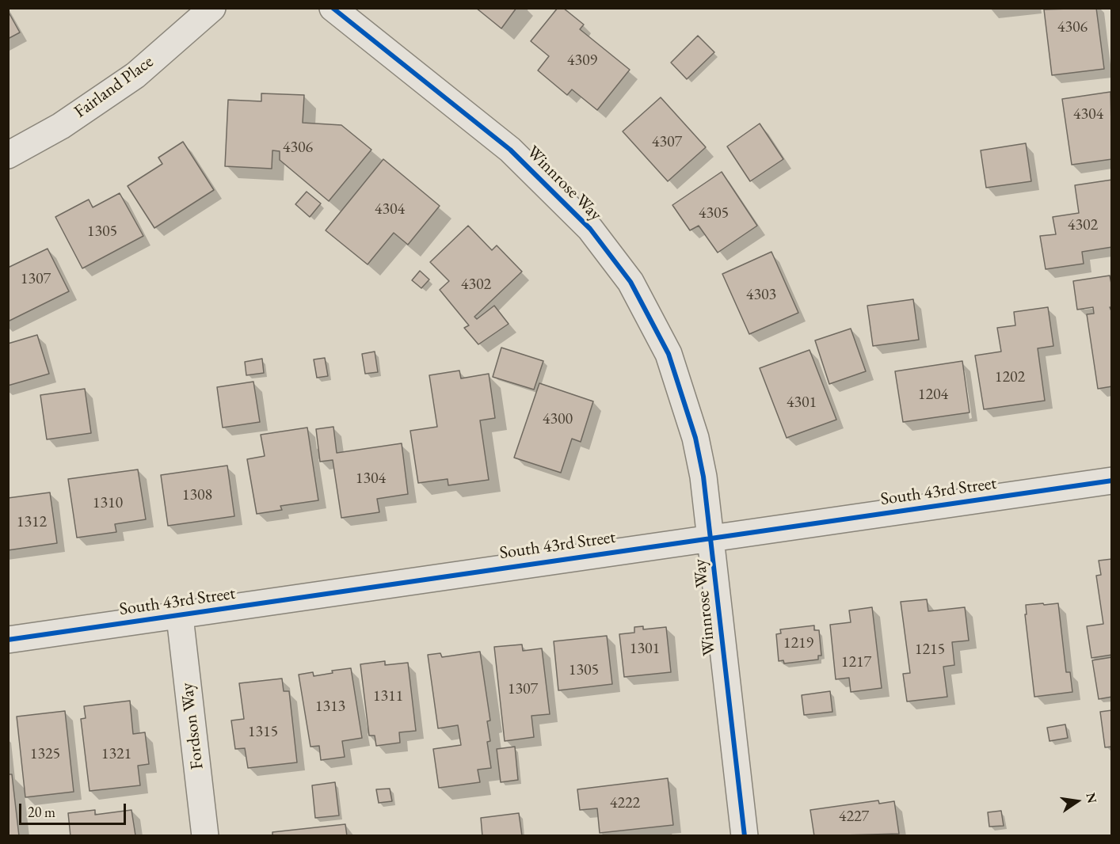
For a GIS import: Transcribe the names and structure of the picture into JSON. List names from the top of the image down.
{
  "streets": {
    "street": [
      "Fairland Place",
      "Winnrose Way",
      "South 43rd Street",
      "Fordson Way"
    ]
  },
  "crossings": [
    ["Winnrose Way", "South 43rd Street"],
    ["South 43rd Street", "Fordson Way"]
  ],
  "house_numbers": [
    "4306",
    "4309",
    "4304",
    "4307",
    "4306",
    "4304",
    "4305",
    "4302",
    "1305",
    "1307",
    "4302",
    "4303",
    "1202",
    "1204",
    "4301",
    "4300",
    "1304",
    "1308",
    "1310",
    "1312",
    "1219",
    "1301",
    "1215",
    "1217",
    "1305",
    "1307",
    "1311",
    "1313",
    "1315",
    "1325",
    "1321",
    "4222",
    "4227"
  ],
  "scale_bar": "20 m",
  "north": "right"
}
